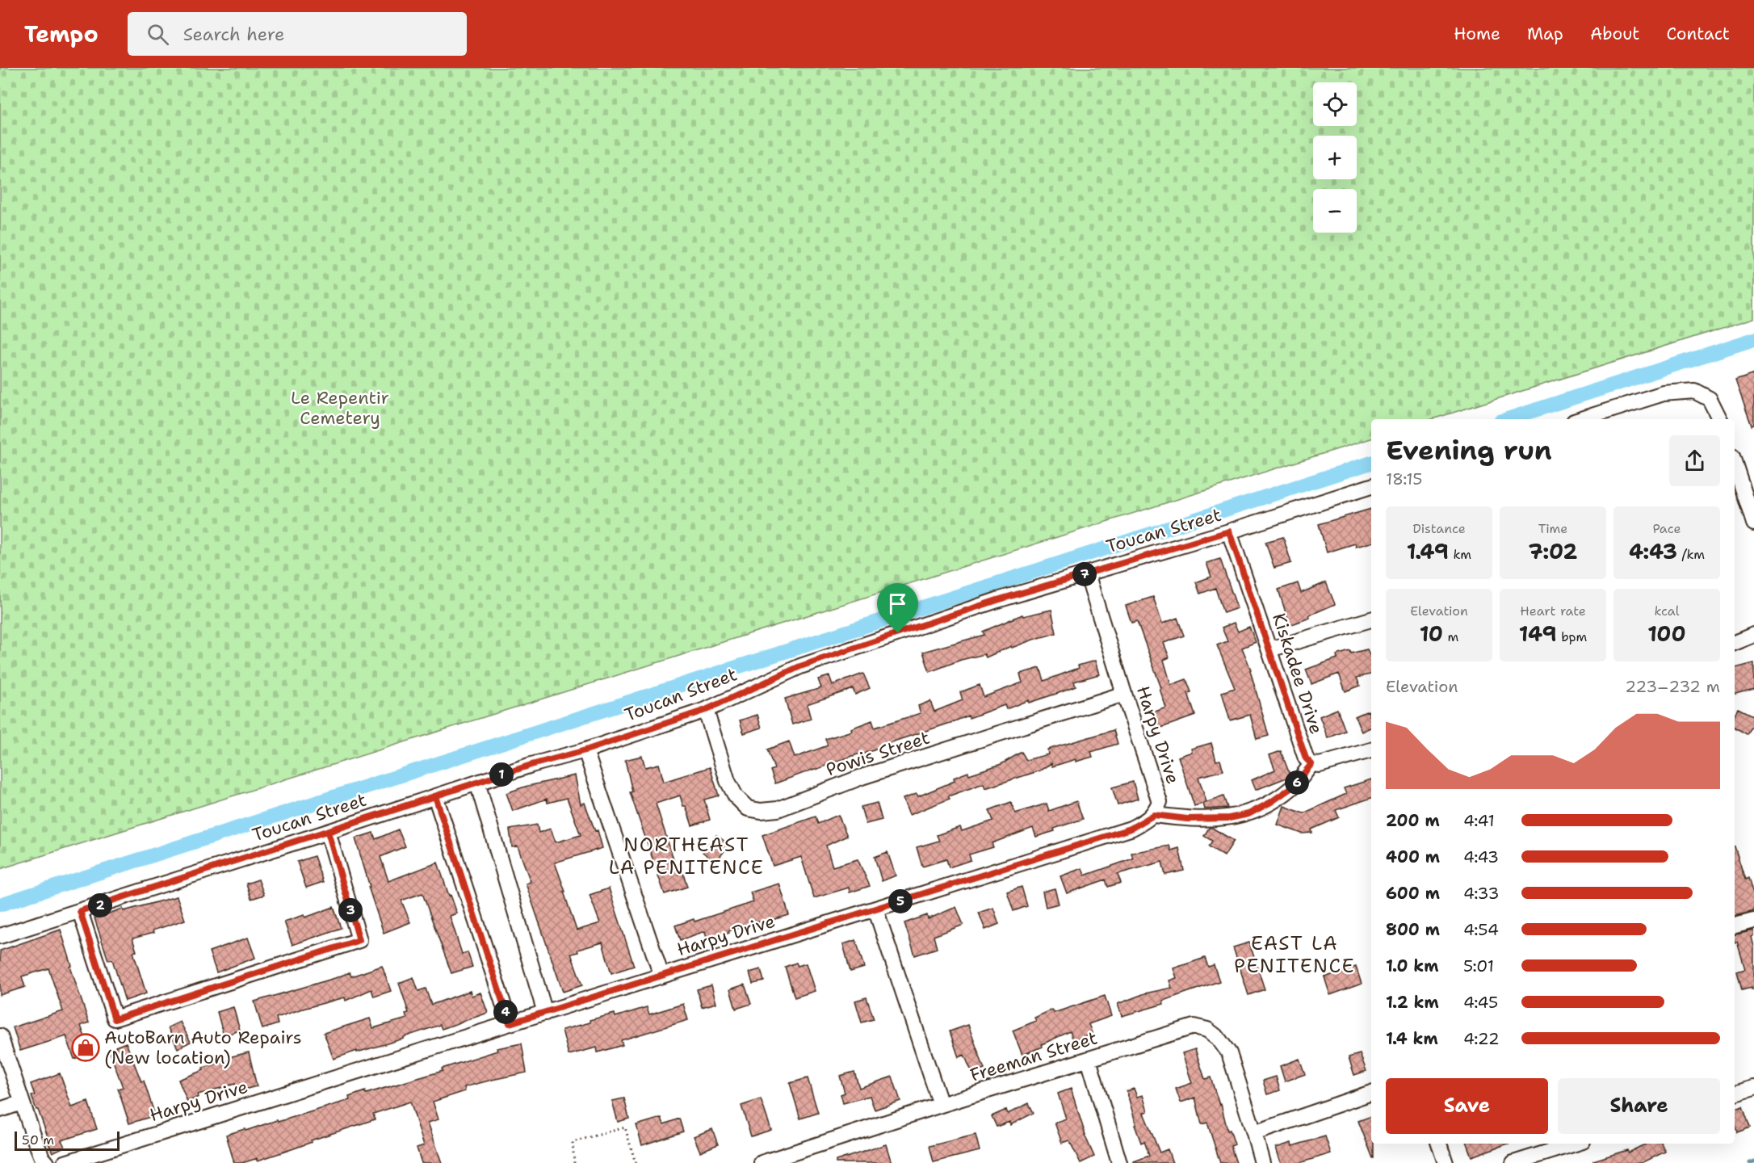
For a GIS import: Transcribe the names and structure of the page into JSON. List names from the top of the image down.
{
  "streets": {
    "street": [
      "Toucan Street",
      "Kiskadee Drive",
      "Harpy Drive",
      "Powis Street",
      "Freeman Street"
    ]
  },
  "crossings": [
    ["Toucan Street", "Kiskadee Drive"],
    ["Toucan Street", "Harpy Drive"],
    ["Toucan Street", "Powis Street"],
    ["Harpy Drive", "Powis Street"]
  ],
  "districts": ["NORTHEAST LA PENITENCE", "EAST LA PENITENCE"],
  "parks": ["Le Repentir Cemetery"],
  "places": {
    "shop": ["AutoBarn Auto Repairs (New location)"]
  },
  "scale_bar": "50 m",
  "page": {
    "header": "Tempo",
    "search": "Search here",
    "nav": [
      "Home",
      "Map",
      "About",
      "Contact"
    ],
    "map_buttons": ["+", "−"],
    "heading": ["Evening run", "18:15"],
    "stats": [
      ["Distance", "1.49 km"],
      ["Time", "7:02"],
      ["Pace", "4:43 /km"],
      ["Elevation", "10 m"],
      ["Heart rate", "149 bpm"],
      ["kcal", "100"]
    ],
    "pins": [
      "7",
      "1",
      "6",
      "5",
      "2",
      "3",
      "4"
    ],
    "chart": ["Elevation", "223–232 m"],
    "list": [
      {
        "name": "200 m",
        "note": "4:41"
      },
      {
        "name": "400 m",
        "note": "4:43"
      },
      {
        "name": "600 m",
        "note": "4:33"
      },
      {
        "name": "800 m",
        "note": "4:54"
      },
      {
        "name": "1.0 km",
        "note": "5:01"
      },
      {
        "name": "1.2 km",
        "note": "4:45"
      },
      {
        "name": "1.4 km",
        "note": "4:22"
      }
    ],
    "buttons": ["Save", "Share"],
    "scale": "50 m"
  }
}
